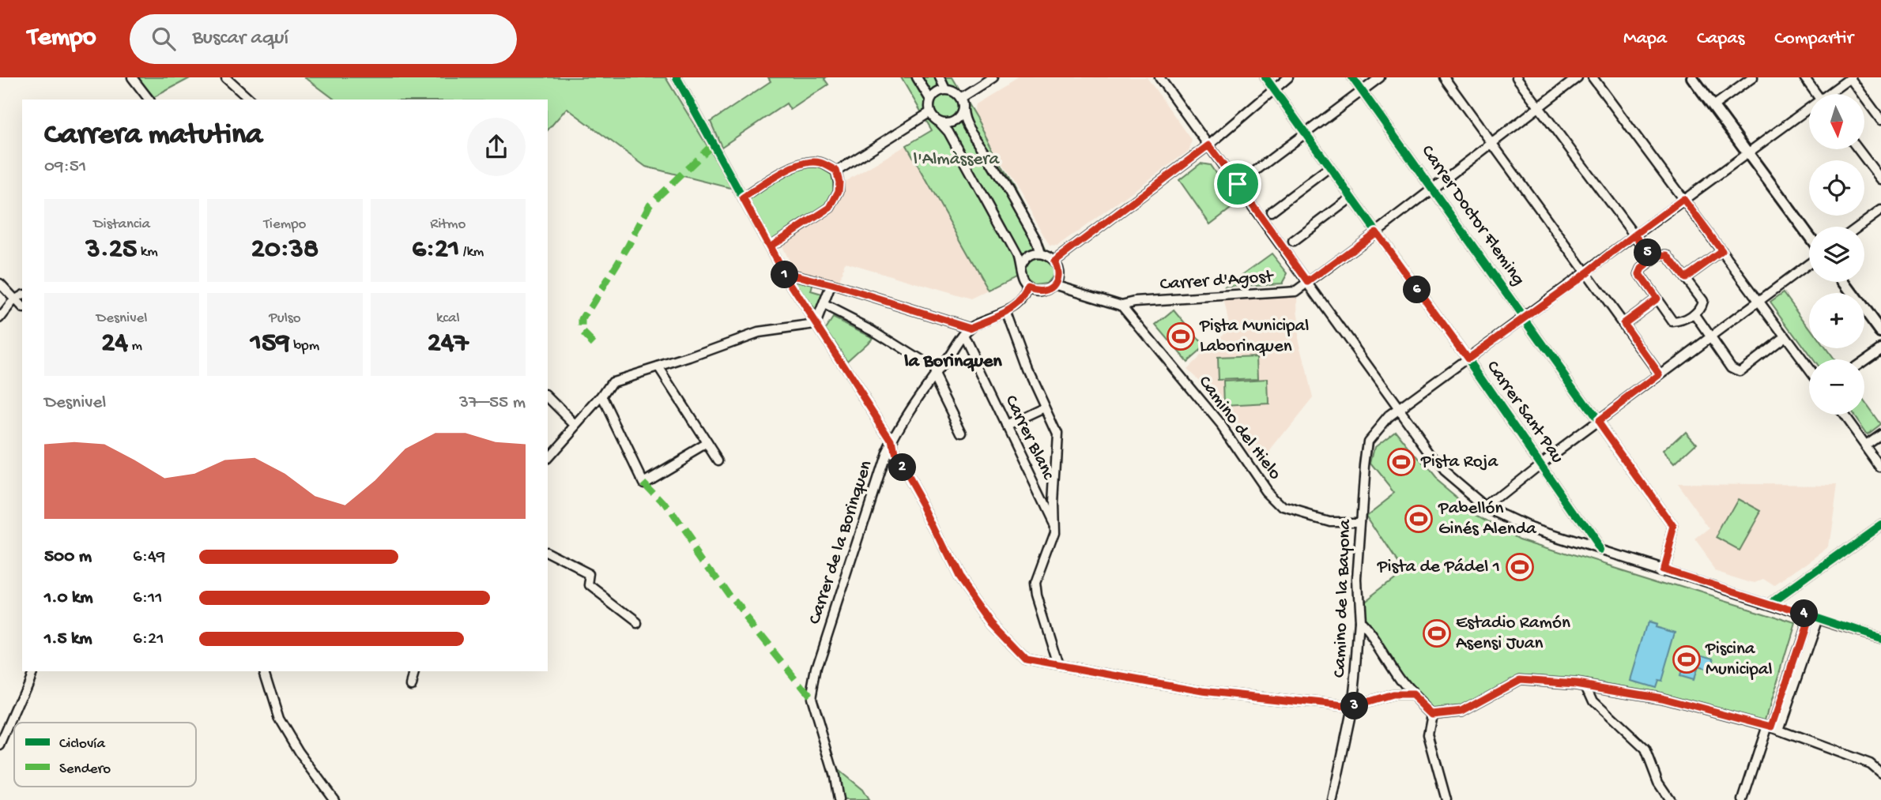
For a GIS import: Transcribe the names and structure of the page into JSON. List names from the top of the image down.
{
  "streets": {
    "street": [
      "Carrer Doctor Fleming",
      "Carrer d'Agost",
      "Carrer Sant Pau",
      "Camino del Hielo",
      "Carrer Blanc",
      "Carrer de la Borinquen",
      "Camino de la Bayona"
    ]
  },
  "crossings": [
    ["Carrer Doctor Fleming", "Carrer d'Agost"],
    ["Carrer Doctor Fleming", "Camino de la Bayona"],
    ["Carrer d'Agost", "Carrer Sant Pau"],
    ["Carrer d'Agost", "Camino del Hielo"],
    ["Carrer d'Agost", "Carrer de la Borinquen"],
    ["Carrer Sant Pau", "Camino de la Bayona"],
    ["Camino del Hielo", "Camino de la Bayona"],
    ["Carrer Blanc", "Carrer de la Borinquen"]
  ],
  "districts": ["la Borinquen"],
  "parks": ["l'Almàssera"],
  "places": {
    "sports": [
      "Pista Municipal Laborinquen",
      "Pista Roja",
      "Pabellón Ginés Alenda",
      "Pista de Pádel 1",
      "Estadio Ramón Asensi Juan",
      "Piscina Municipal"
    ]
  },
  "legend": ["Ciclovía", "Sendero"],
  "north": "bottom",
  "page": {
    "header": "Tempo",
    "search": "Buscar aquí",
    "nav": ["Mapa", "Capas", "Compartir"],
    "map_buttons": ["+", "−"],
    "heading": ["Carrera matutina", "09:51"],
    "stats": [
      ["Distancia", "3.25 km"],
      ["Tiempo", "20:38"],
      ["Ritmo", "6:21 /km"],
      ["Desnivel", "24 m"],
      ["Pulso", "159 bpm"],
      ["kcal", "247"]
    ],
    "pins": [
      "5",
      "1",
      "6",
      "2",
      "4",
      "3"
    ],
    "chart": ["Desnivel", "37–55 m"],
    "list": [
      {
        "name": "500 m",
        "note": "6:49"
      },
      {
        "name": "1.0 km",
        "note": "6:11"
      },
      {
        "name": "1.5 km",
        "note": "6:21"
      }
    ]
  }
}
